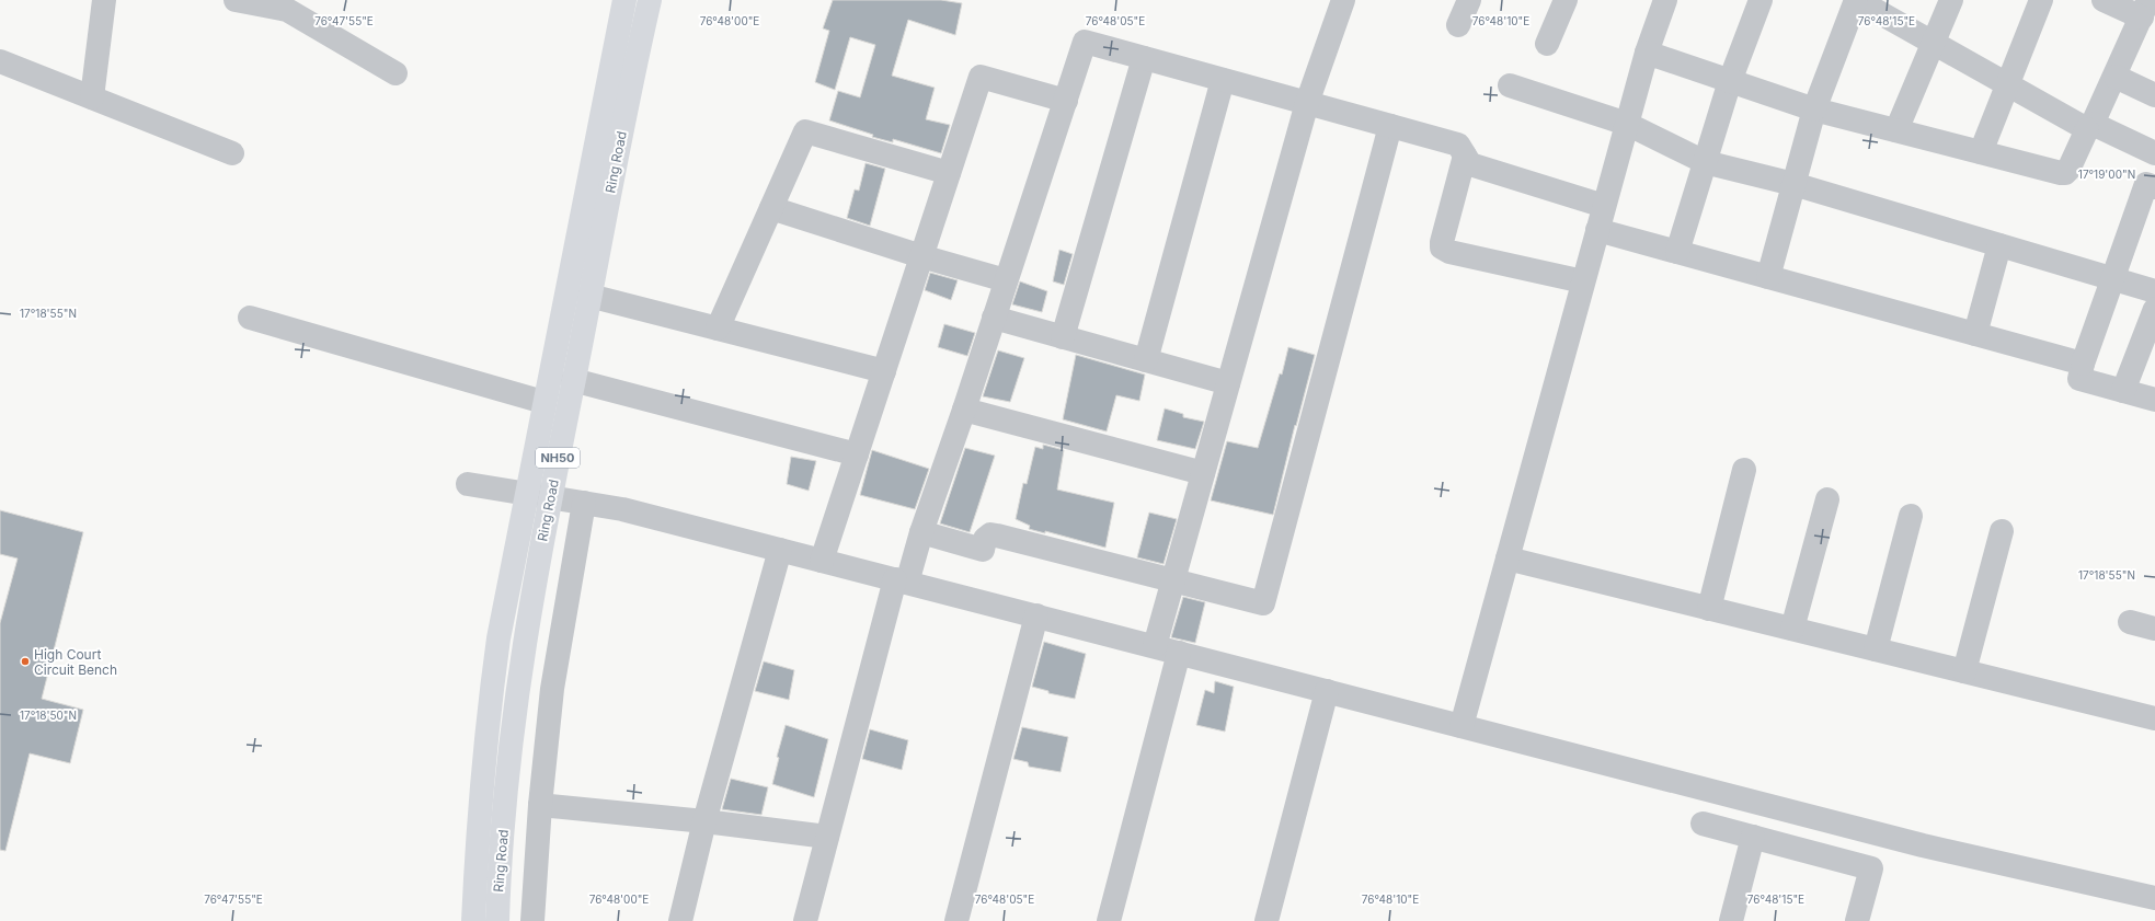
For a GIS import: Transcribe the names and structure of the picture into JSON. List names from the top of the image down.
{
  "streets": {
    "highway": ["Ring Road", "NH50"]
  },
  "places": ["High Court Circuit Bench"],
  "coordinates": [
    "76°47'55\"E",
    "76°48'00\"E",
    "76°48'05\"E",
    "76°48'10\"E",
    "76°48'15\"E",
    "17°19'00\"N",
    "17°18'55\"N",
    "17°18'50\"N"
  ]
}
